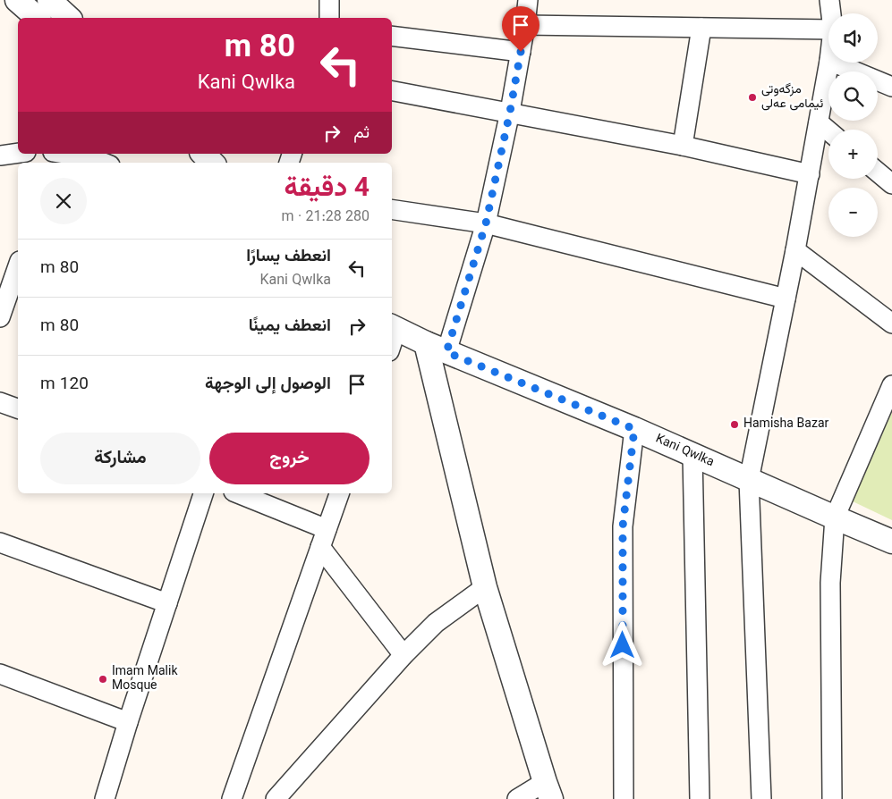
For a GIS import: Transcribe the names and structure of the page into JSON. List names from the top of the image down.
{
  "streets": {
    "street": ["Kani Qwlka"]
  },
  "places": ["مزگەوتی ئیمامی عەلی", "Hamisha Bazar", "Imam Malik Mosque"],
  "page": {
    "map_buttons": ["+", "−"],
    "turn": ["80 m", "Kani Qwlka"],
    "then": "ثم",
    "heading": ["4 دقيقة", "280 m · 21:28"],
    "list": [
      {
        "name": "انعطف يسارًا",
        "note": "Kani Qwlka",
        "value": "80 m"
      },
      {
        "name": "انعطف يمينًا",
        "value": "80 m"
      },
      {
        "name": "الوصول إلى الوجهة",
        "value": "120 m"
      }
    ],
    "buttons": ["خروج", "مشاركة"]
  }
}
